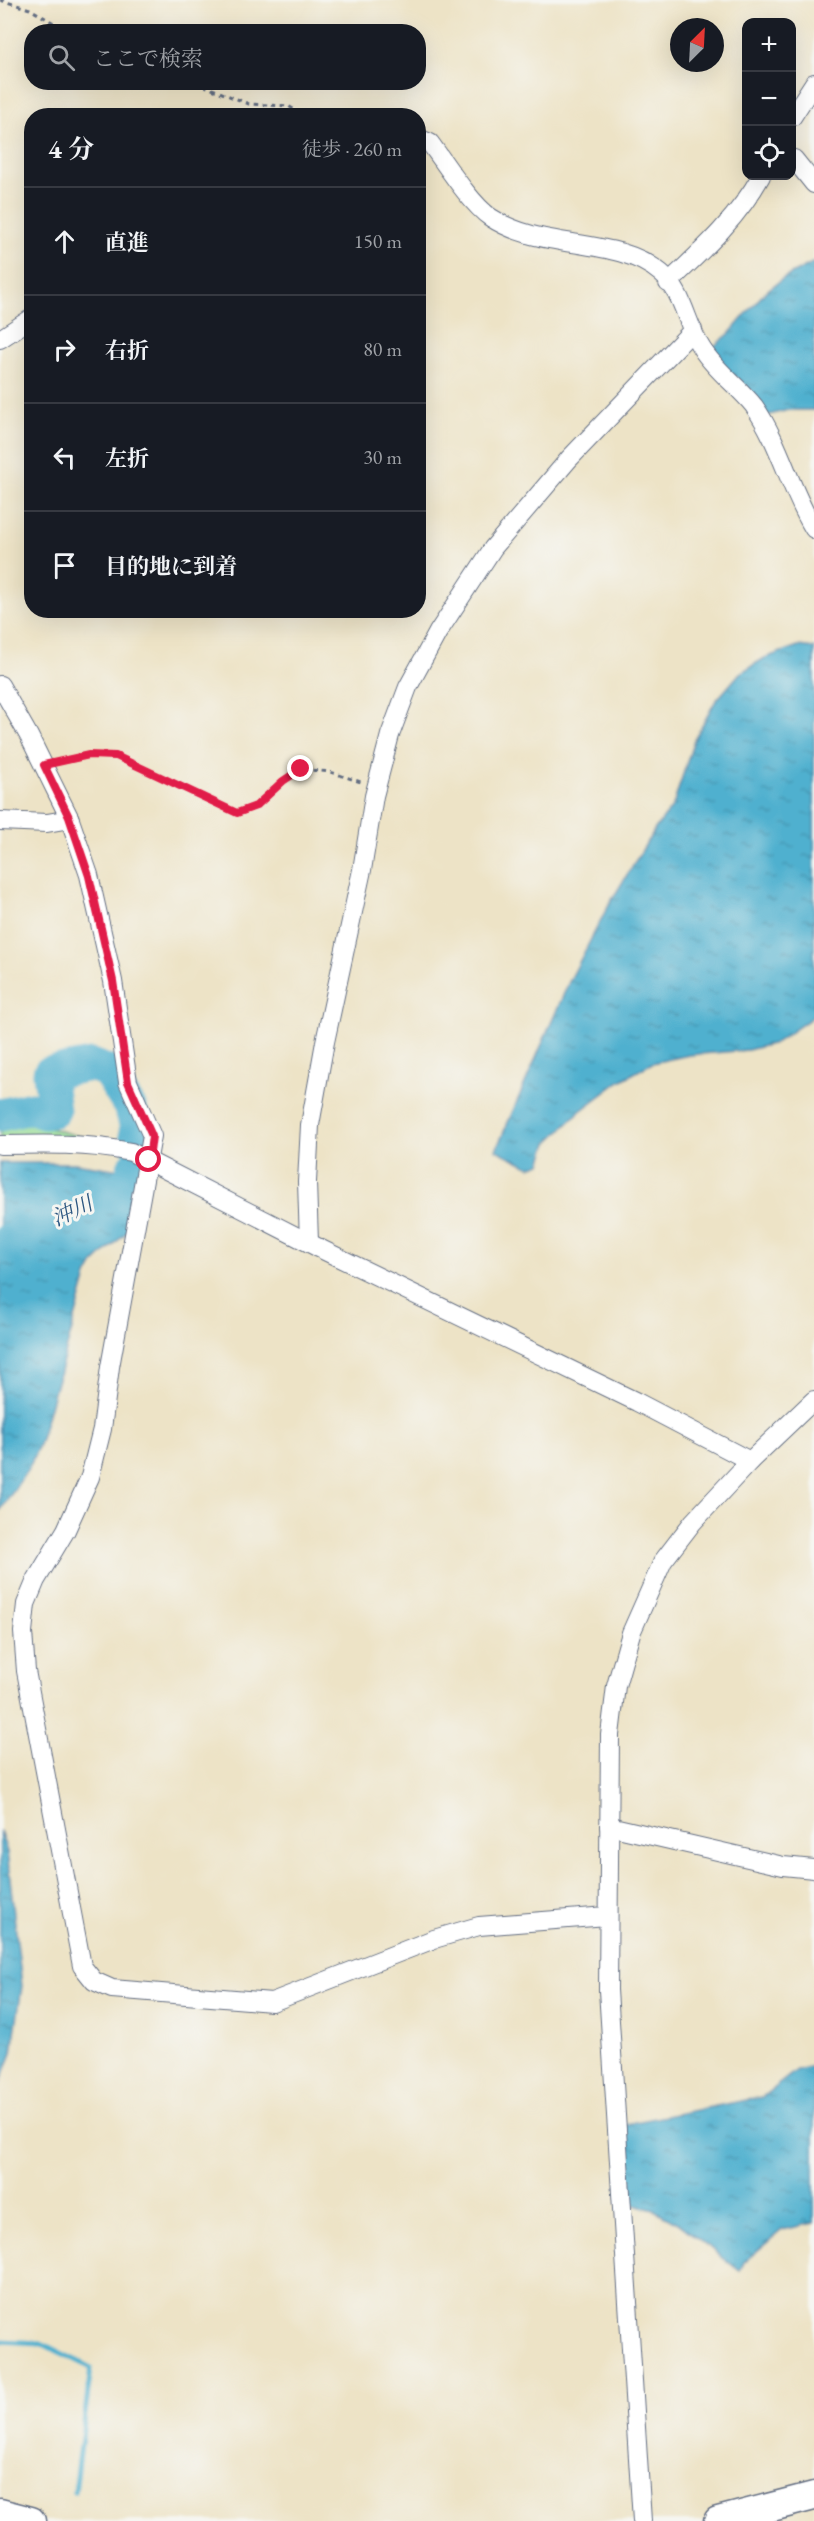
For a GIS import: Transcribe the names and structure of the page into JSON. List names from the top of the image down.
{
  "water": ["沖川"],
  "north": "top right",
  "page": {
    "map_buttons": ["+", "−"],
    "search": "ここで検索",
    "heading": ["4 分", "徒歩 · 260 m"],
    "list": [
      ["直進", "150 m"],
      ["右折", "80 m"],
      ["左折", "30 m"],
      "目的地に到着"
    ]
  }
}
